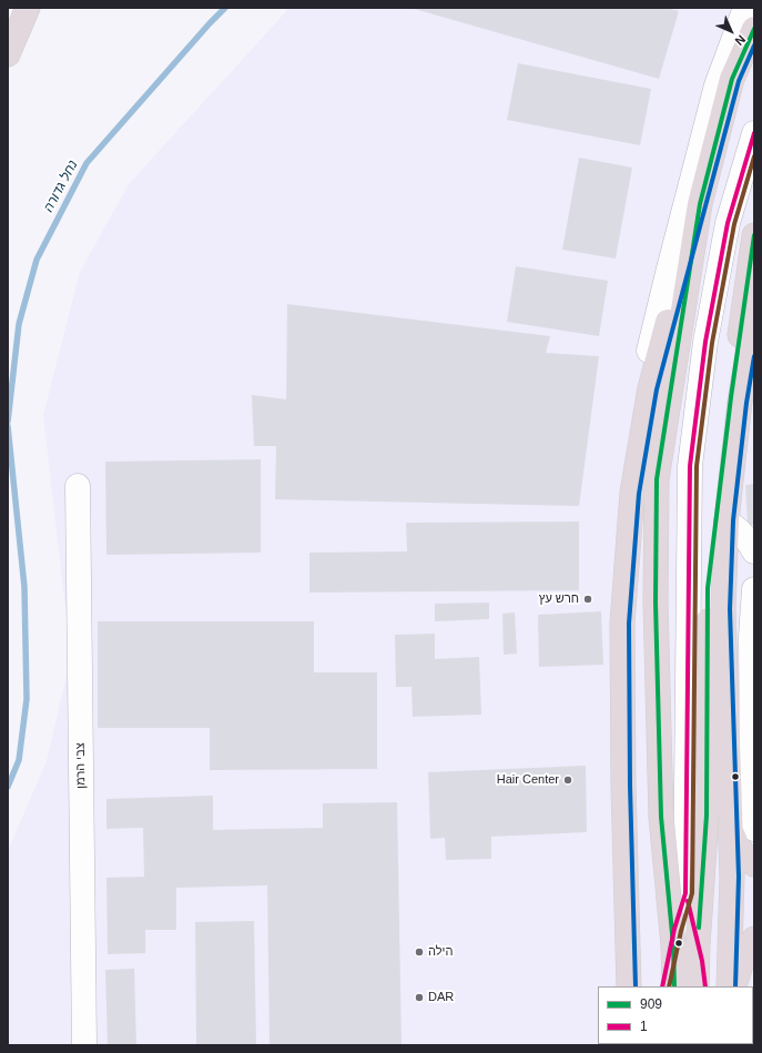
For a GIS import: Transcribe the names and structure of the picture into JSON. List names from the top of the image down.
{
  "streets": {
    "street": ["צבי הרמן"]
  },
  "water": ["נחל גדורה"],
  "places": [
    "חרש עץ",
    "Hair Center",
    "הילה",
    "DAR"
  ],
  "lines": ["transit line 909", "transit line 1"],
  "legend": ["909", "1"],
  "north": "bottom right"
}
